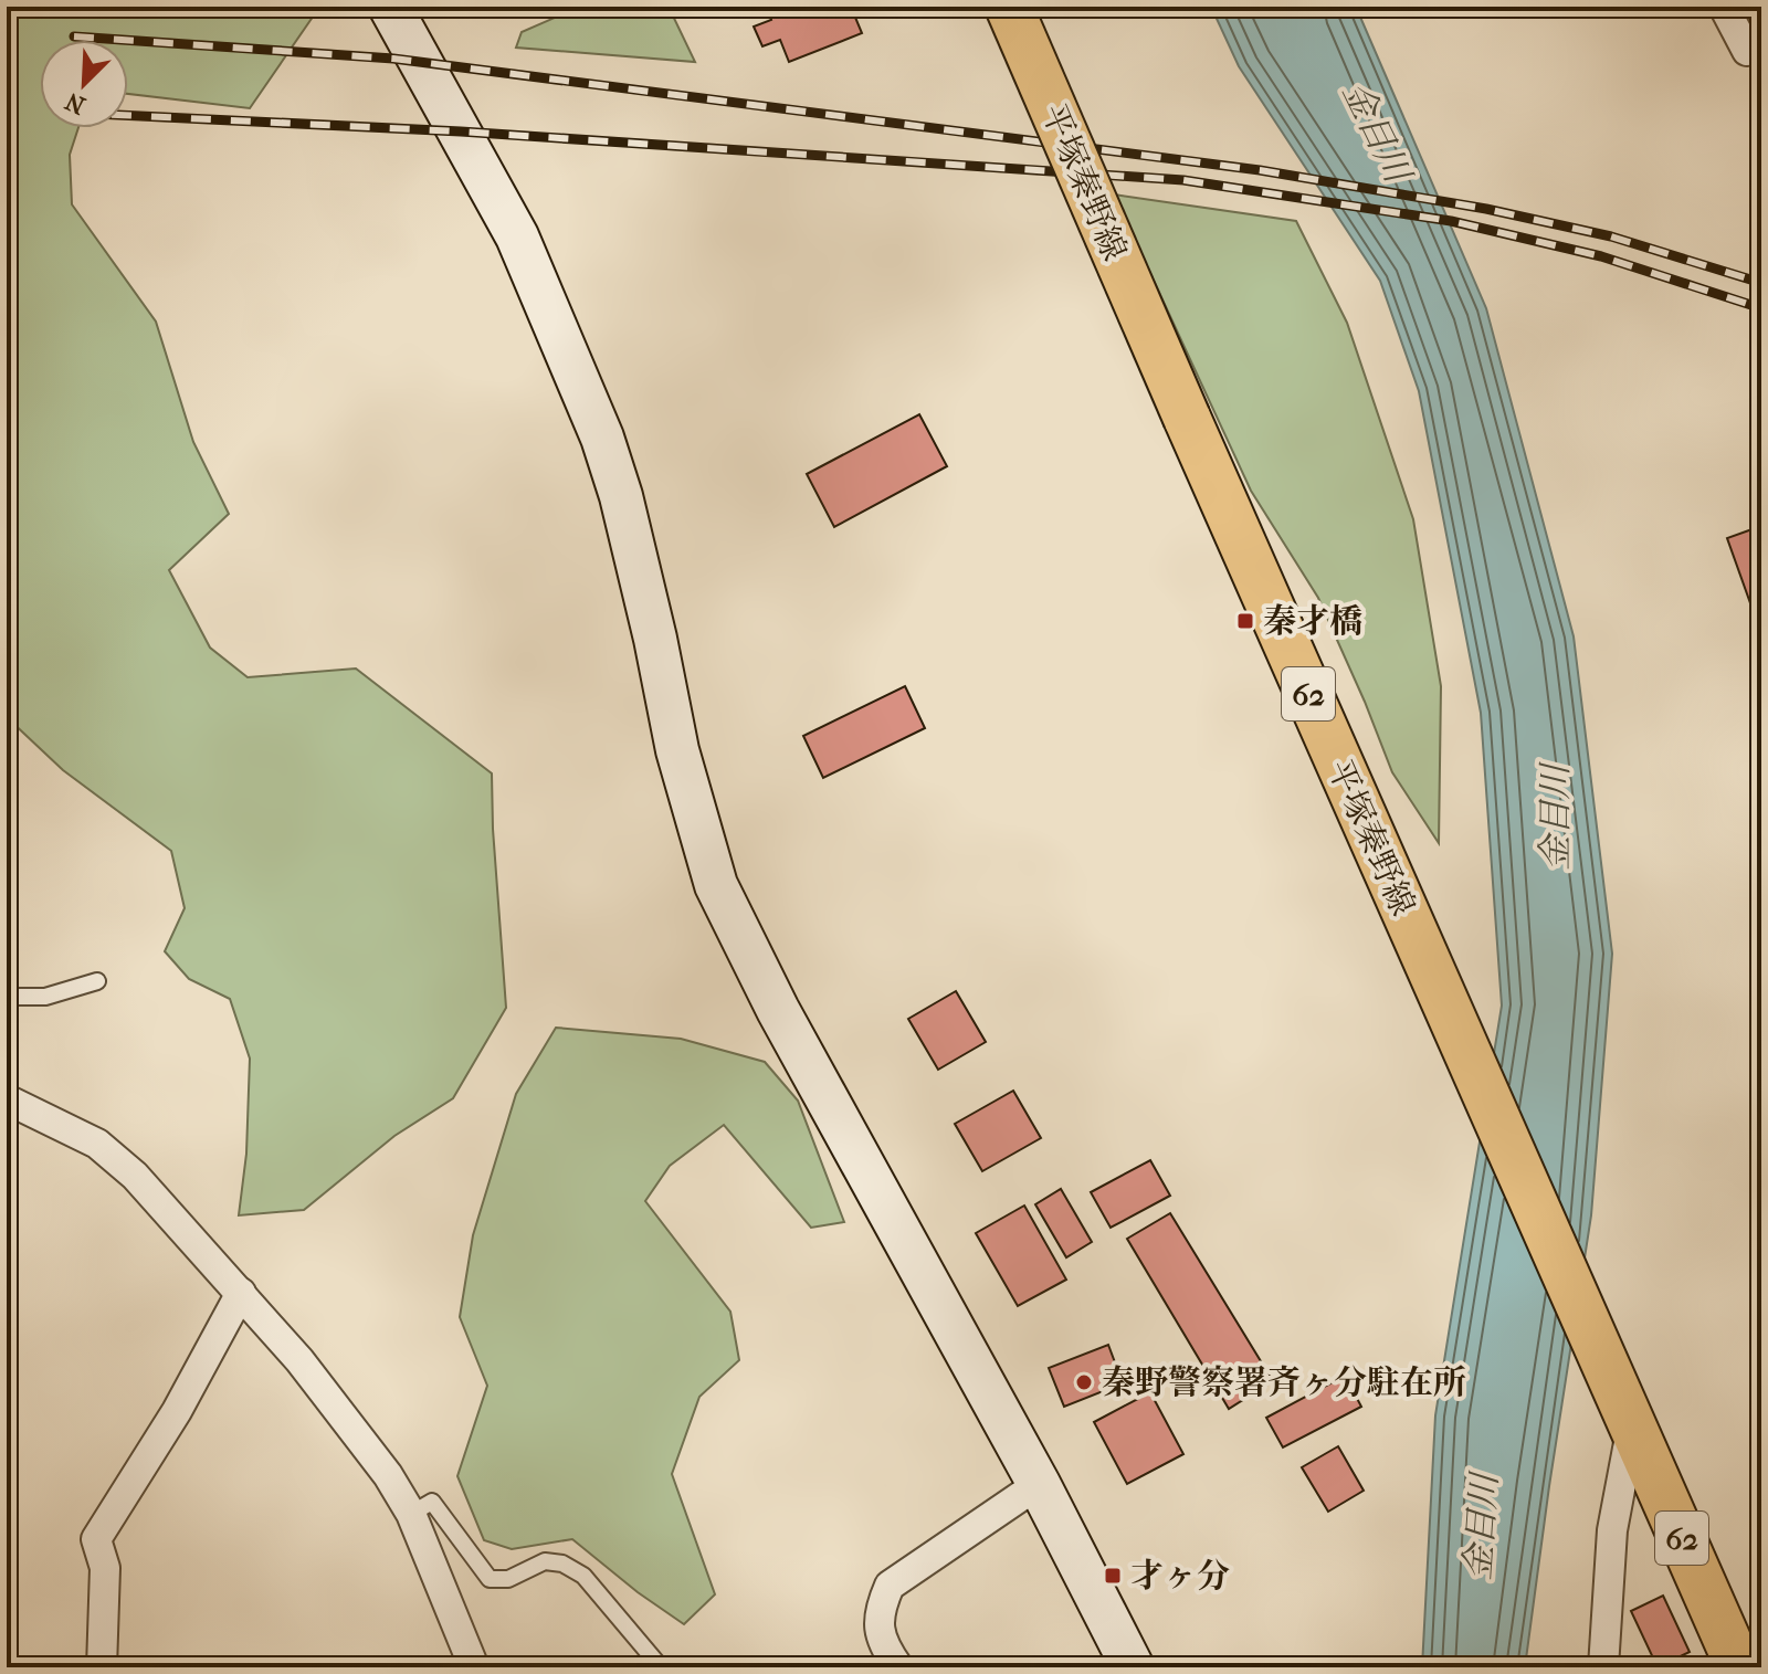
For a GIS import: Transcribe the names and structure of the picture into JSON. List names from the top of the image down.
{
  "streets": {
    "main road": ["平塚秦野線", "62"]
  },
  "water": ["金目川"],
  "places": {
    "transit": ["秦才橋", "才ヶ分"],
    "other": ["秦野警察署斉ヶ分駐在所"]
  },
  "north": "bottom left"
}
